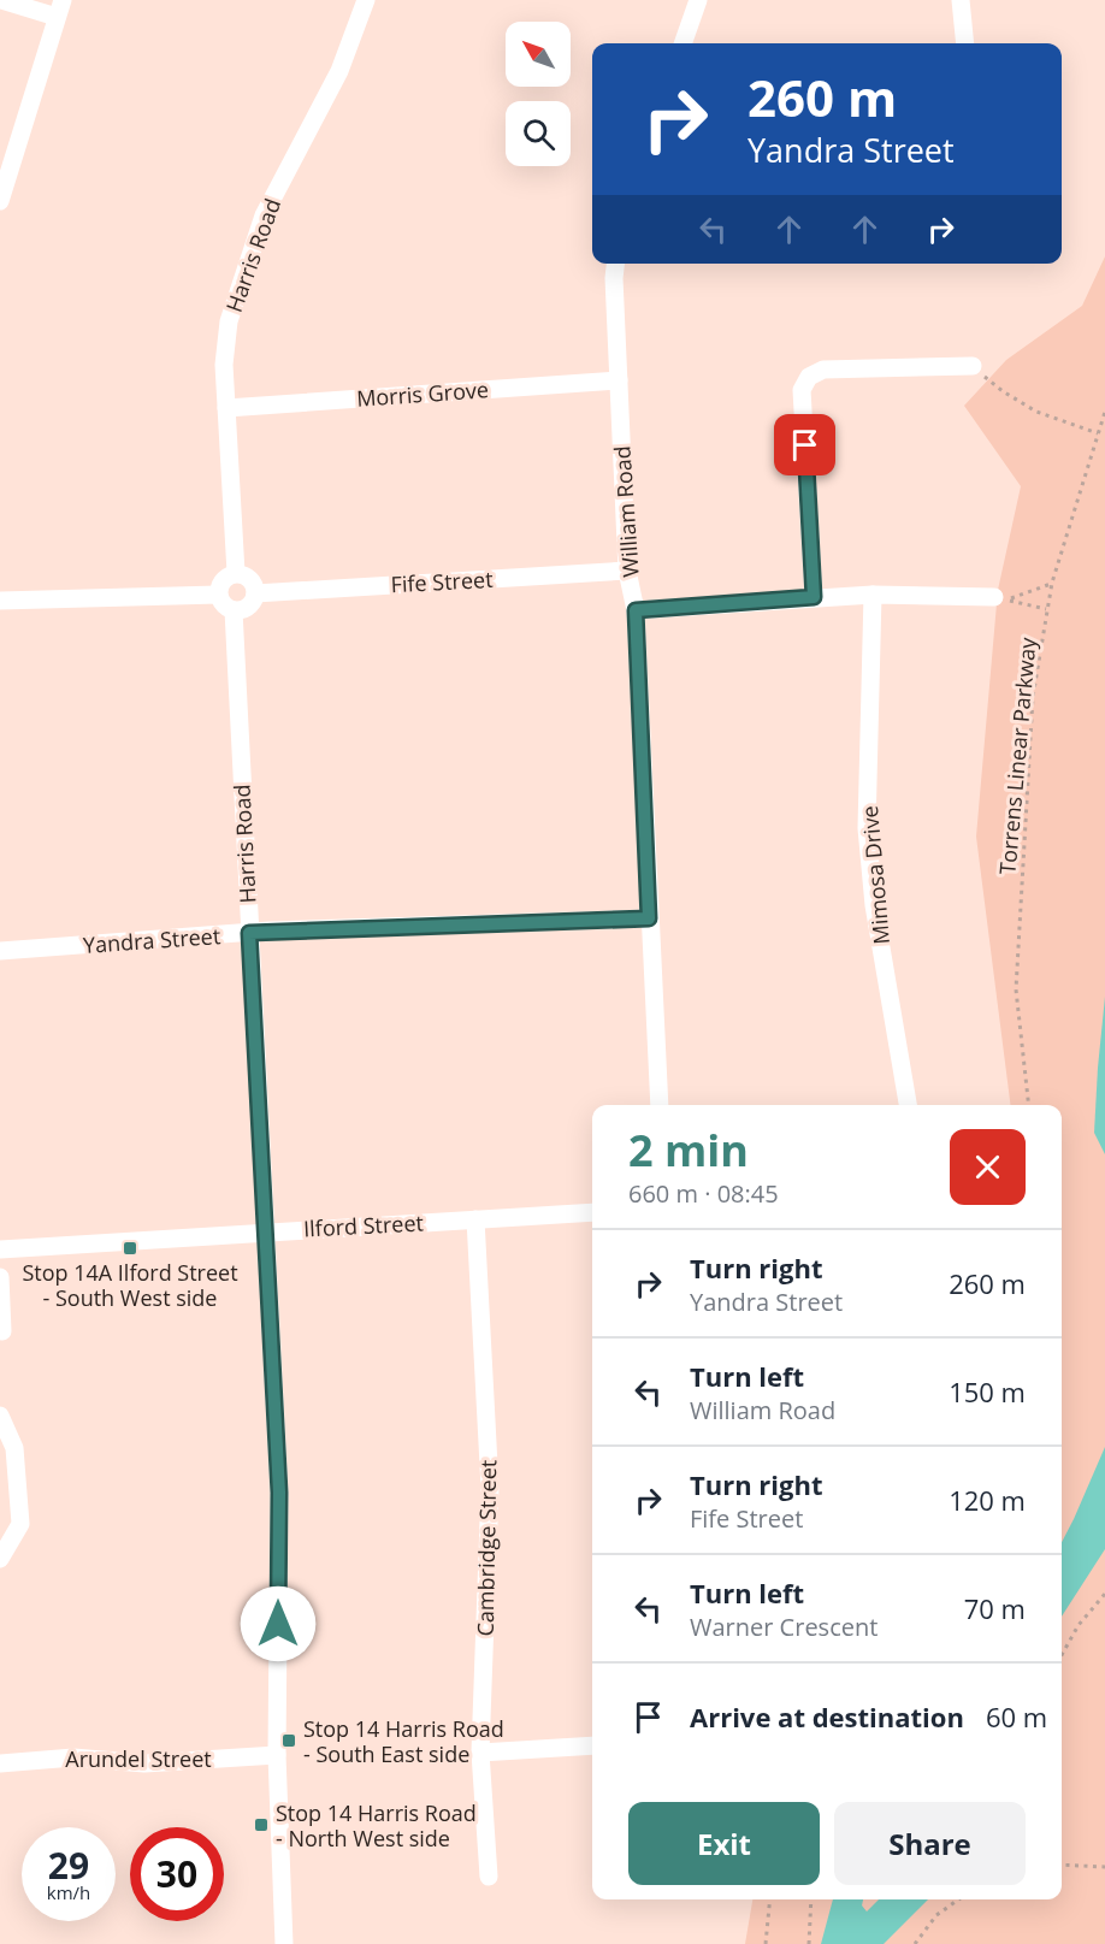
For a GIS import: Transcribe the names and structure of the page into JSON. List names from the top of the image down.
{
  "streets": {
    "street": [
      "Harris Road",
      "Morris Grove",
      "William Road",
      "Fife Street",
      "Mimosa Drive",
      "Yandra Street",
      "Ilford Street",
      "Cambridge Street",
      "Arundel Street"
    ],
    "path": ["Torrens Linear Parkway"]
  },
  "crossings": [
    ["Harris Road", "Morris Grove"],
    ["Harris Road", "Fife Street"],
    ["Harris Road", "Yandra Street"],
    ["Harris Road", "Ilford Street"],
    ["Harris Road", "Arundel Street"],
    ["Morris Grove", "William Road"],
    ["William Road", "Fife Street"],
    ["William Road", "Yandra Street"],
    ["Ilford Street", "Cambridge Street"]
  ],
  "places": {
    "transit": ["Stop 14A Ilford Street - South West side", "Stop 14 Harris Road - South East side", "Stop 14 Harris Road - North West side"]
  },
  "north": "top left",
  "page": {
    "turn": ["260 m", "Yandra Street"],
    "heading": ["2 min", "660 m · 08:45"],
    "list": [
      {
        "name": "Turn right",
        "note": "Yandra Street",
        "value": "260 m"
      },
      {
        "name": "Turn left",
        "note": "William Road",
        "value": "150 m"
      },
      {
        "name": "Turn right",
        "note": "Fife Street",
        "value": "120 m"
      },
      {
        "name": "Turn left",
        "note": "Warner Crescent",
        "value": "70 m"
      },
      {
        "name": "Arrive at destination",
        "value": "60 m"
      }
    ],
    "buttons": ["Exit", "Share"],
    "speed": "29 km/h",
    "limit": "30"
  }
}
